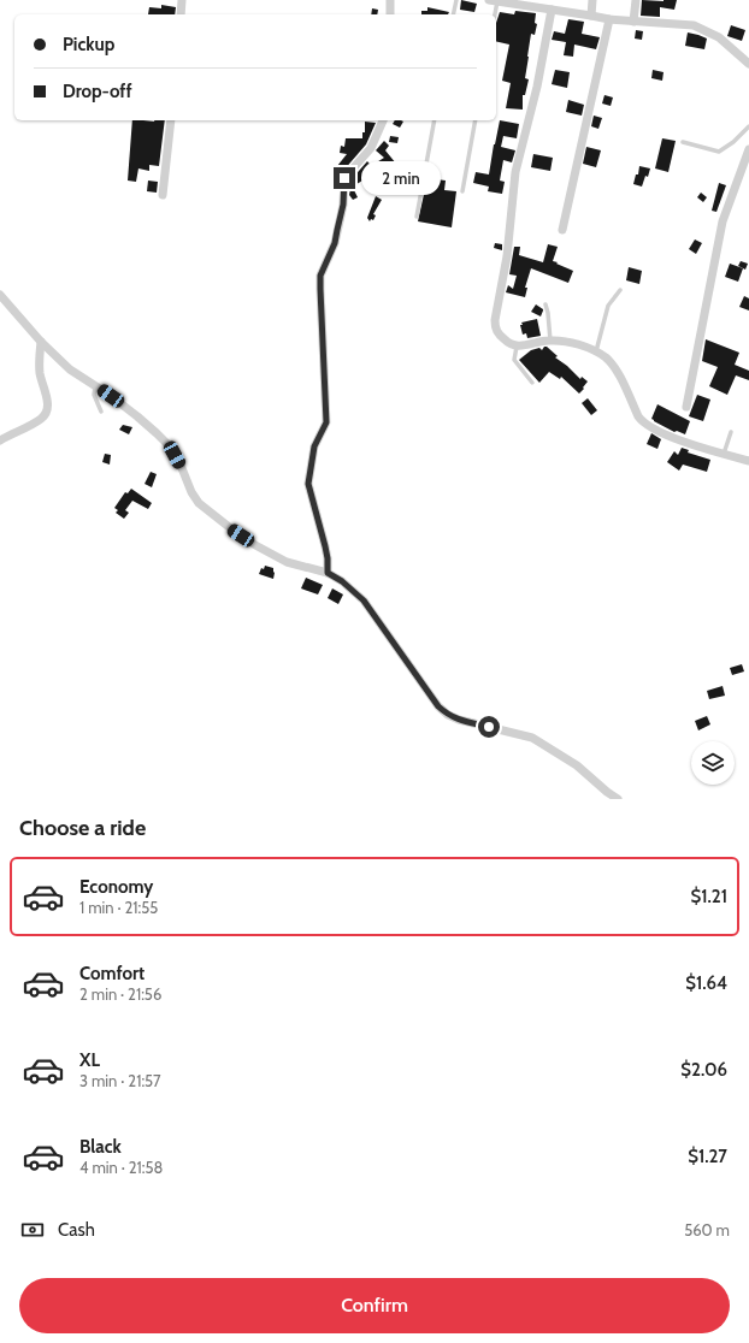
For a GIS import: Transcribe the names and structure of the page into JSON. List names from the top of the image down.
{
  "page": {
    "banner": ["Pickup", "Drop-off"],
    "bubble": "2 min",
    "heading": "Choose a ride",
    "list": [
      {
        "name": "Economy",
        "note": "1 min · 21:55",
        "value": "$1.21"
      },
      {
        "name": "Comfort",
        "note": "2 min · 21:56",
        "value": "$1.64"
      },
      {
        "name": "XL",
        "note": "3 min · 21:57",
        "value": "$2.06"
      },
      {
        "name": "Black",
        "note": "4 min · 21:58",
        "value": "$1.27"
      }
    ],
    "pay": ["Cash", "560 m"],
    "buttons": "Confirm"
  }
}
